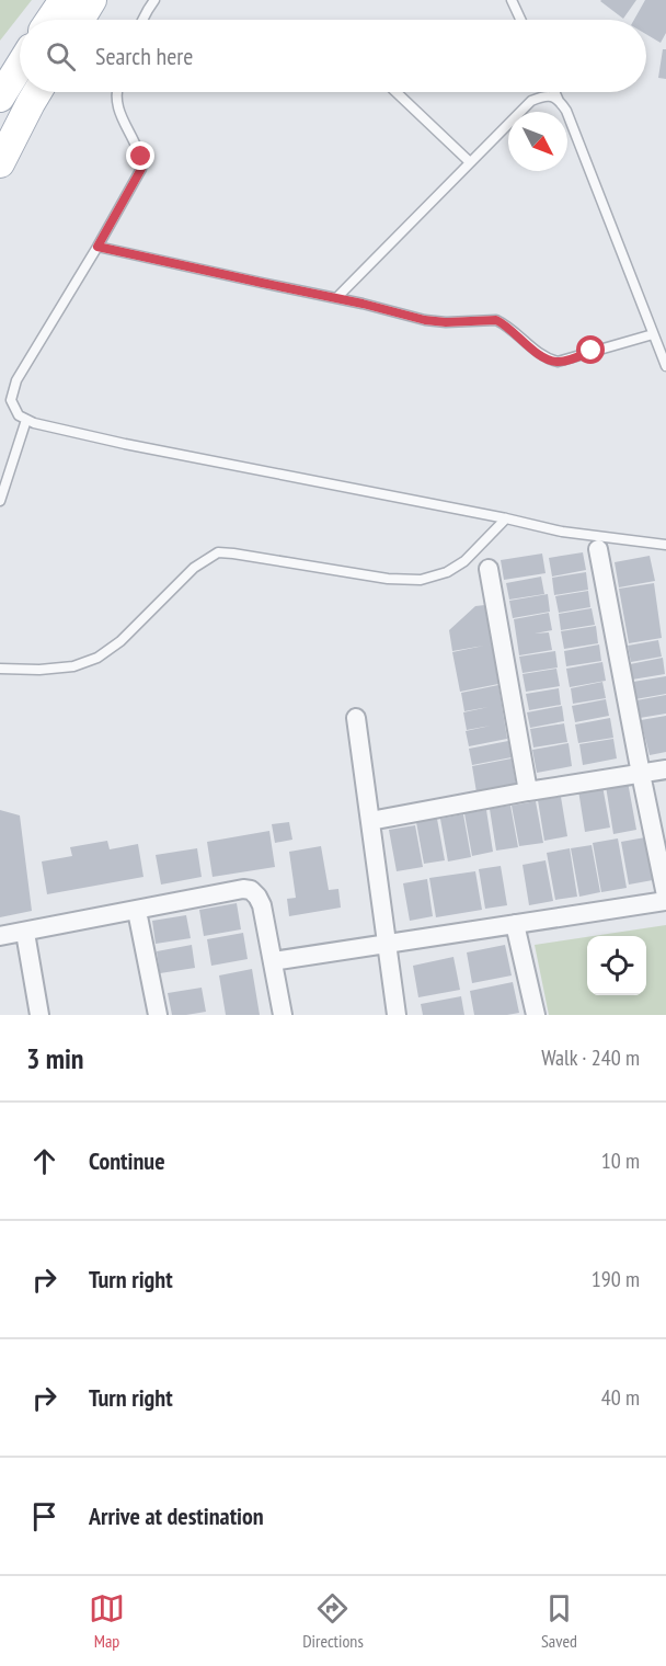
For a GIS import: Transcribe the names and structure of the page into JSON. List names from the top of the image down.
{
  "north": "bottom right",
  "page": {
    "search": "Search here",
    "heading": ["3 min", "Walk · 240 m"],
    "list": [
      ["Continue", "10 m"],
      ["Turn right", "190 m"],
      ["Turn right", "40 m"],
      "Arrive at destination"
    ],
    "nav": ["Map", "Directions", "Saved"]
  }
}
